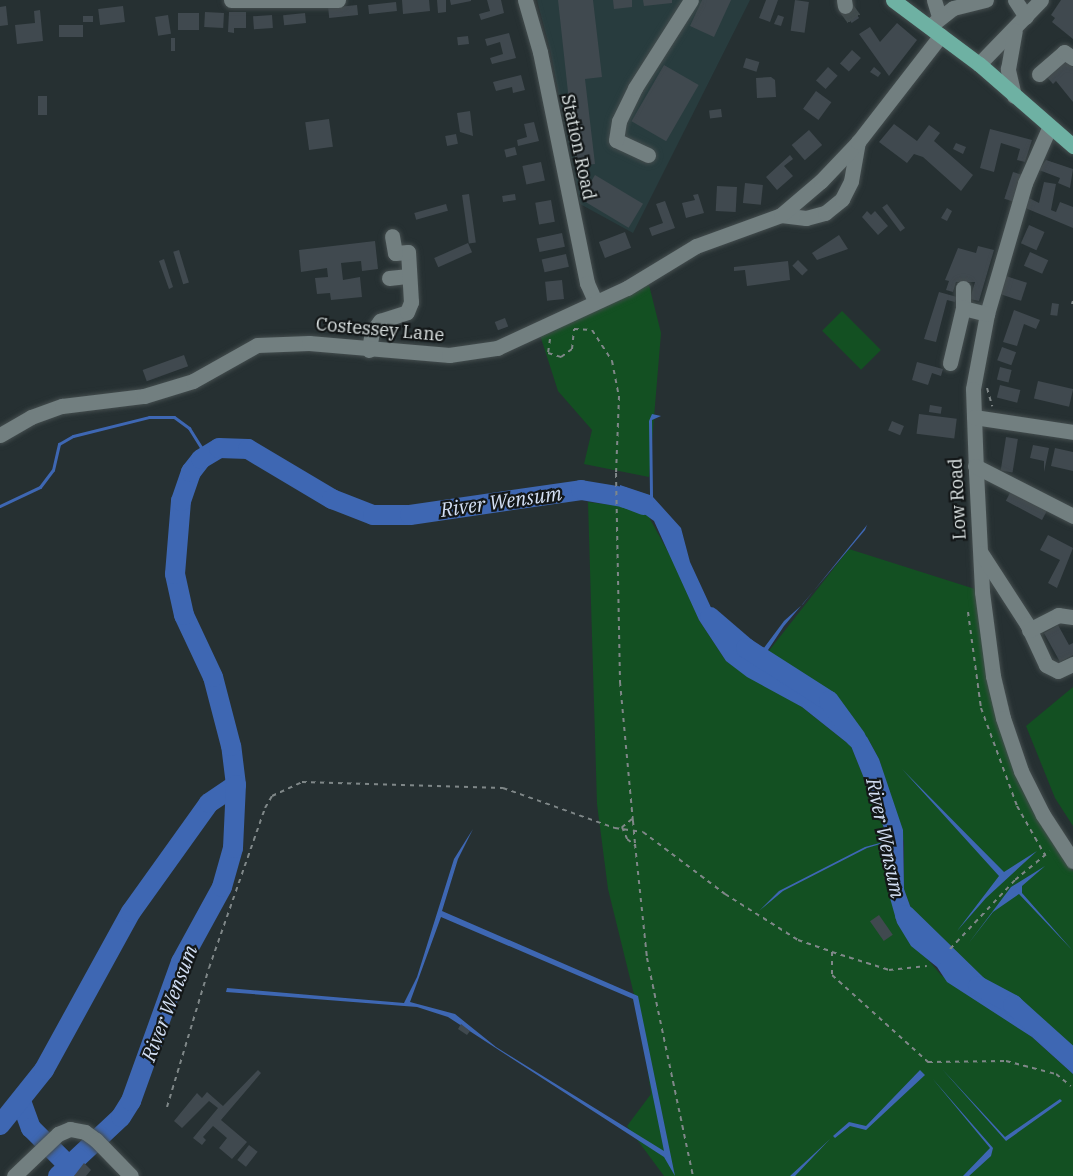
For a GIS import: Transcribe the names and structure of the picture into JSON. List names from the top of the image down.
{
  "streets": {
    "street": ["Station Road", "Costessey Lane", "Low Road"]
  },
  "crossings": [
    ["Station Road", "Costessey Lane"]
  ],
  "water": ["River Wensum"]
}
